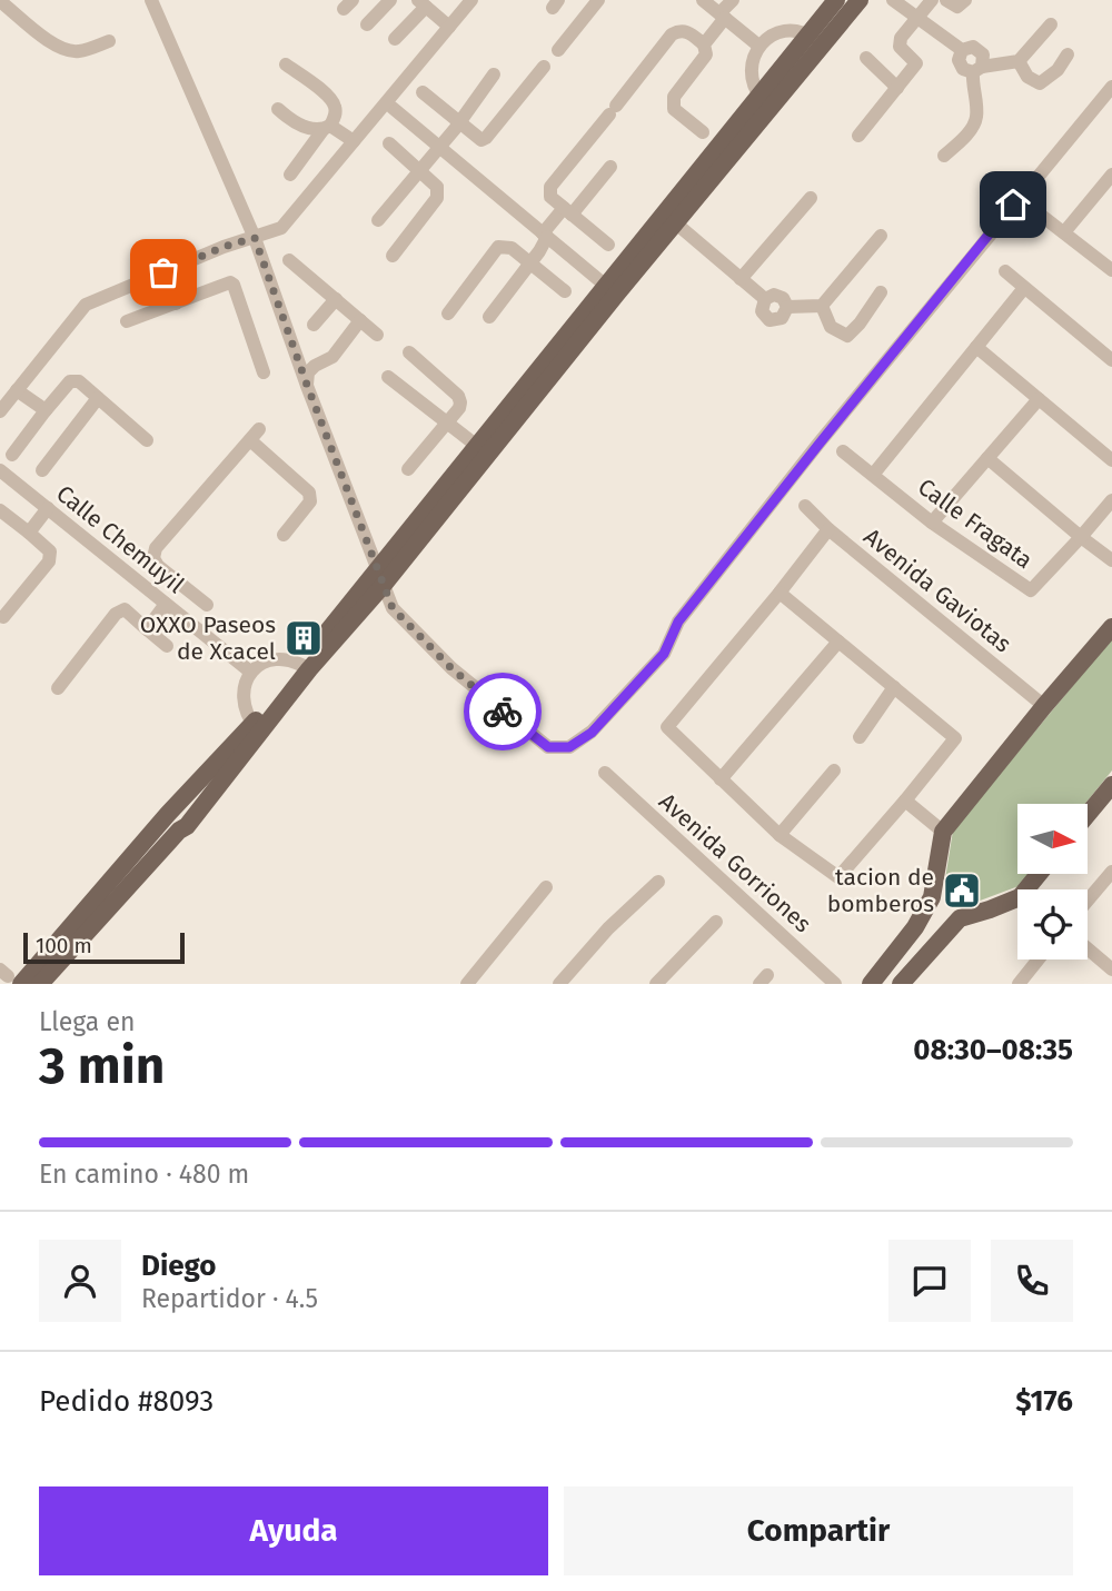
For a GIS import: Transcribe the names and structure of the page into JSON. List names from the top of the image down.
{
  "streets": {
    "street": [
      "Calle Fragata",
      "Calle Chemuyil",
      "Avenida Gaviotas",
      "Avenida Gorriones"
    ]
  },
  "places": {
    "building": ["OXXO Paseos de Xcacel"],
    "public building": ["tacion de bomberos"]
  },
  "scale_bar": "100 m",
  "north": "right",
  "page": {
    "scale": "100 m",
    "heading": ["3 min", "Llega en", "08:30–08:35"],
    "panel": [
      "Diego",
      "Repartidor · 4.5",
      "Pedido #8093",
      "$176"
    ],
    "bar": "En camino · 480 m",
    "buttons": ["Ayuda", "Compartir"]
  }
}
